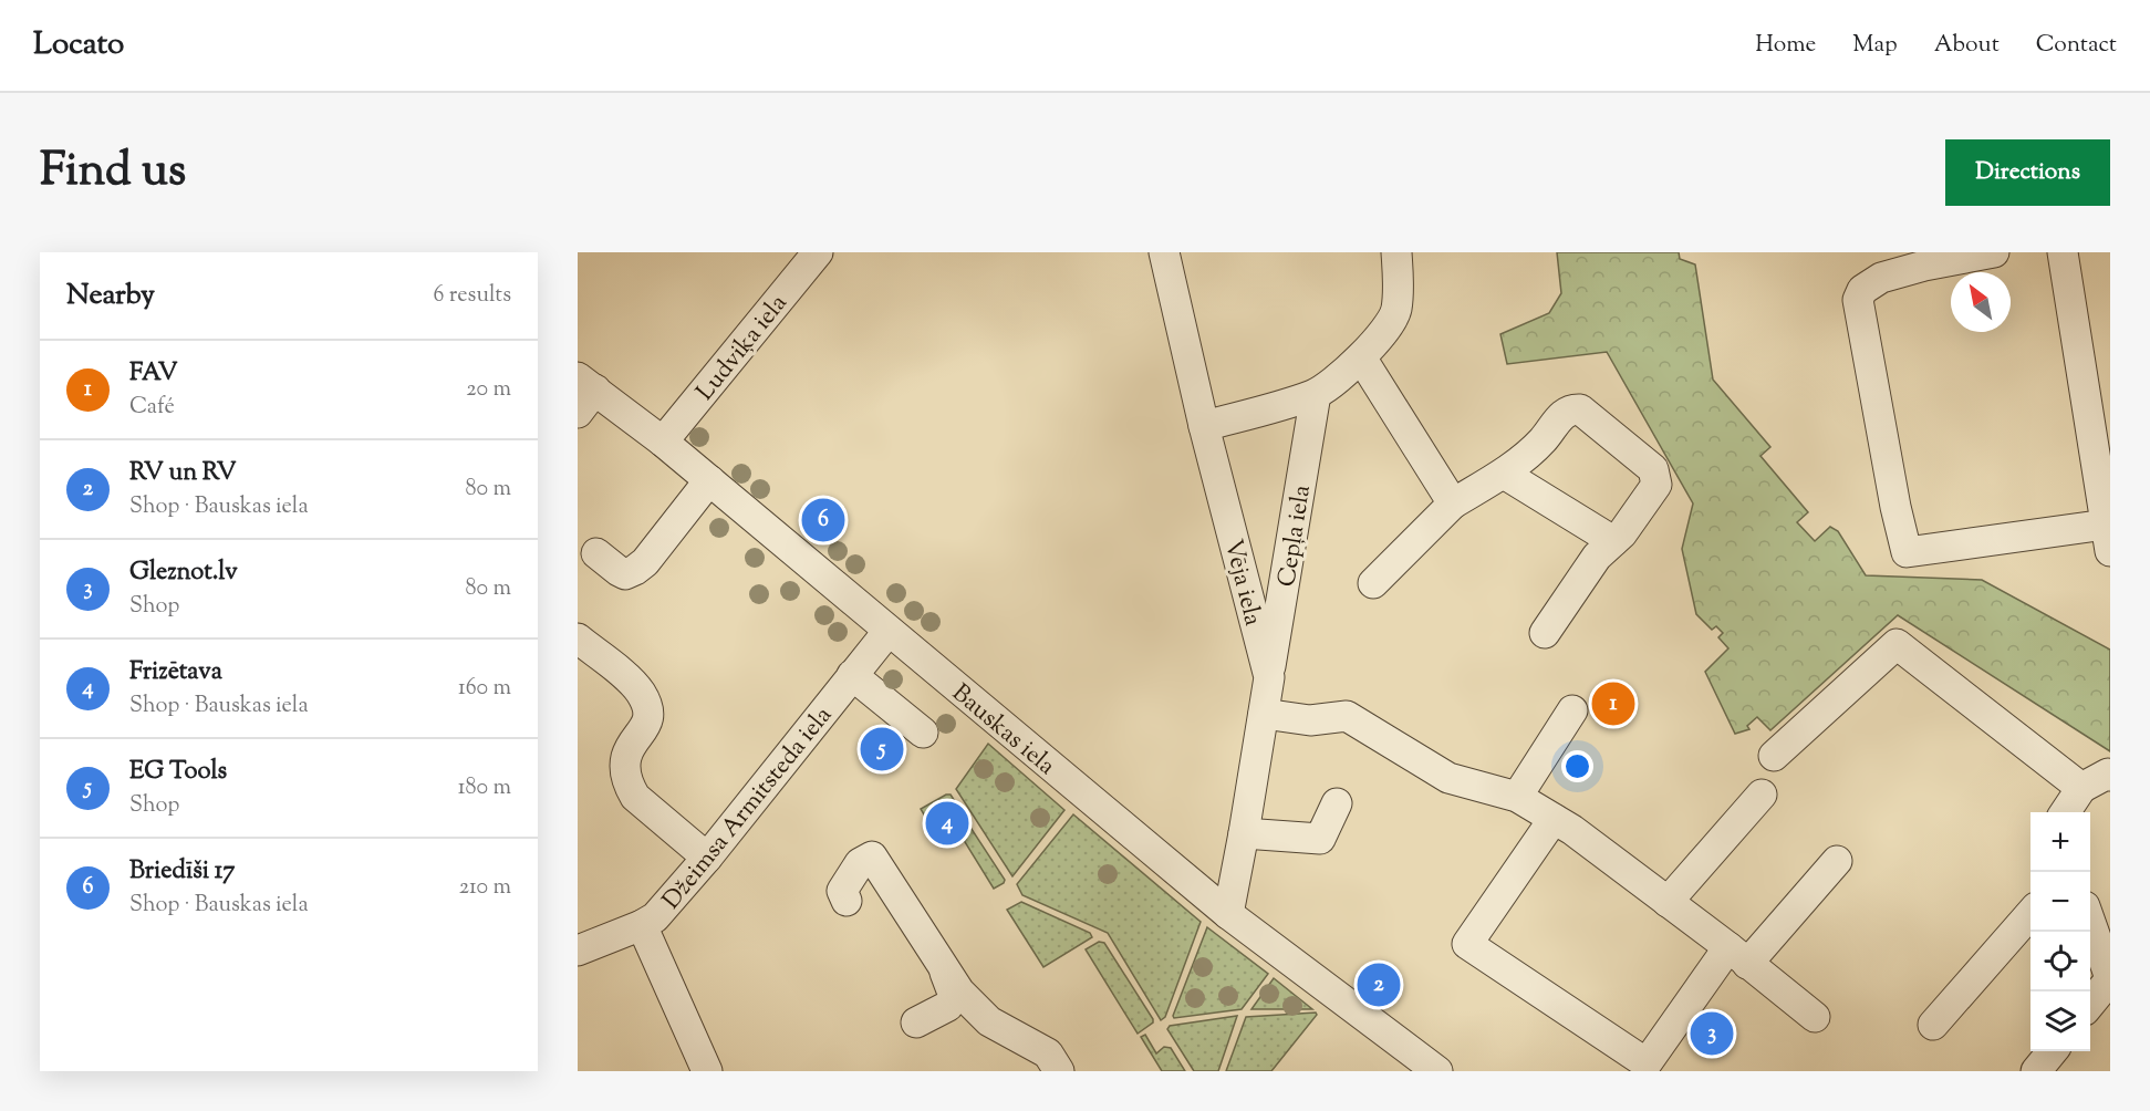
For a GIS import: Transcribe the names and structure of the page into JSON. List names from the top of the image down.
{
  "streets": {
    "street": [
      "Ludviķa iela",
      "Cepļa iela",
      "Vēja iela",
      "Bauskas iela",
      "Džeimsa Armitsteda iela"
    ]
  },
  "crossings": [
    ["Ludviķa iela", "Bauskas iela"],
    ["Cepļa iela", "Vēja iela"],
    ["Vēja iela", "Bauskas iela"],
    ["Bauskas iela", "Džeimsa Armitsteda iela"]
  ],
  "north": "top left",
  "page": {
    "header": "Locato",
    "nav": [
      "Home",
      "Map",
      "About",
      "Contact"
    ],
    "title": "Find us",
    "buttons": "Directions",
    "heading": ["Nearby", "6 results"],
    "list": [
      {
        "mark": "1",
        "name": "FAV",
        "note": "Café",
        "value": "20 m"
      },
      {
        "mark": "2",
        "name": "RV un RV",
        "note": "Shop · Bauskas iela",
        "value": "80 m"
      },
      {
        "mark": "3",
        "name": "Gleznot.lv",
        "note": "Shop",
        "value": "80 m"
      },
      {
        "mark": "4",
        "name": "Frizētava",
        "note": "Shop · Bauskas iela",
        "value": "160 m"
      },
      {
        "mark": "5",
        "name": "EG Tools",
        "note": "Shop",
        "value": "180 m"
      },
      {
        "mark": "6",
        "name": "Briedīši 17",
        "note": "Shop · Bauskas iela",
        "value": "210 m"
      }
    ],
    "pins": [
      "6",
      "1",
      "5",
      "4",
      "2",
      "3"
    ],
    "map_buttons": ["+", "−"]
  }
}
